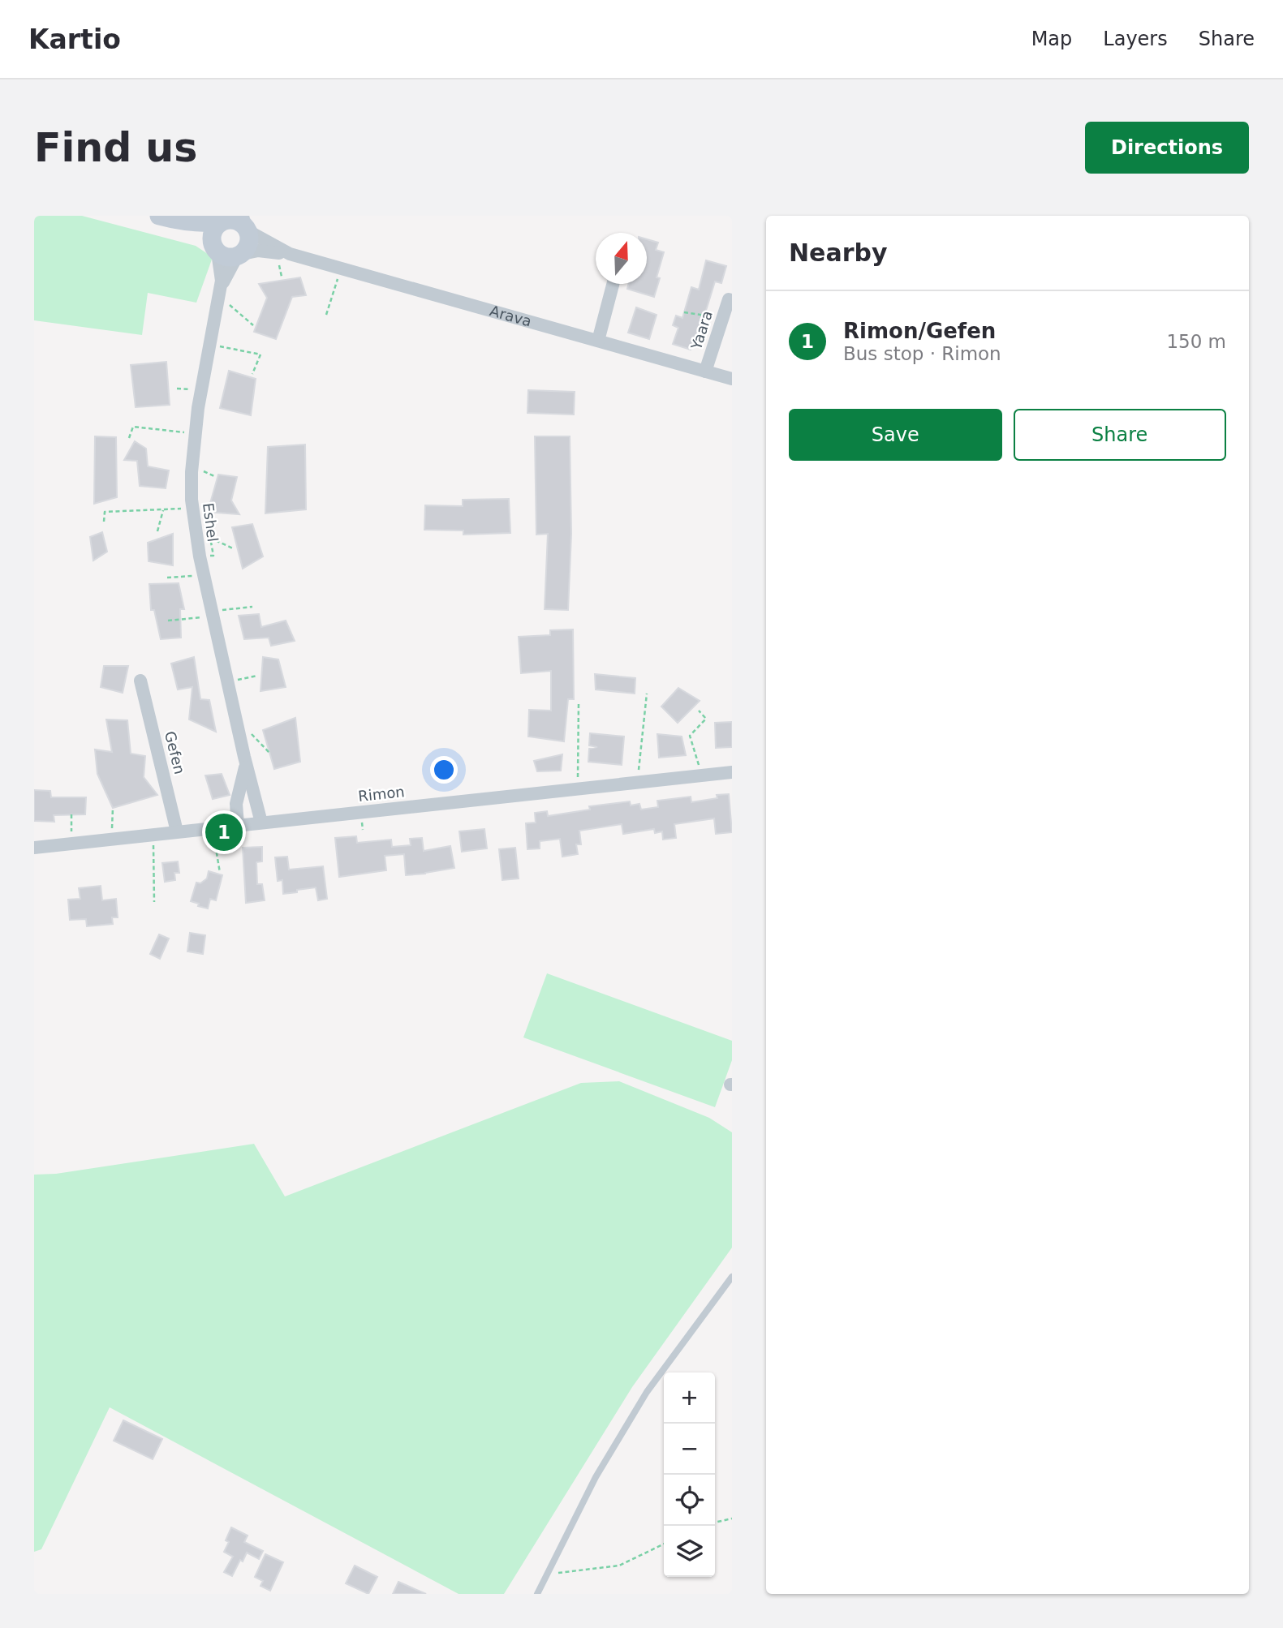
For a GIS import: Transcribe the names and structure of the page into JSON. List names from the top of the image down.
{
  "streets": {
    "street": [
      "Arava",
      "Yaara",
      "Eshel",
      "Gefen",
      "Rimon"
    ]
  },
  "crossings": [
    ["Arava", "Yaara"],
    ["Arava", "Eshel"],
    ["Eshel", "Rimon"],
    ["Gefen", "Rimon"]
  ],
  "north": "top",
  "page": {
    "header": "Kartio",
    "nav": ["Map", "Layers", "Share"],
    "buttons": [
      "Directions",
      ["Save", "Share"]
    ],
    "title": "Find us",
    "heading": "Nearby",
    "list": [
      {
        "mark": "1",
        "name": "Rimon/Gefen",
        "note": "Bus stop · Rimon",
        "value": "150 m"
      }
    ],
    "pins": "1",
    "map_buttons": ["+", "−"]
  }
}
